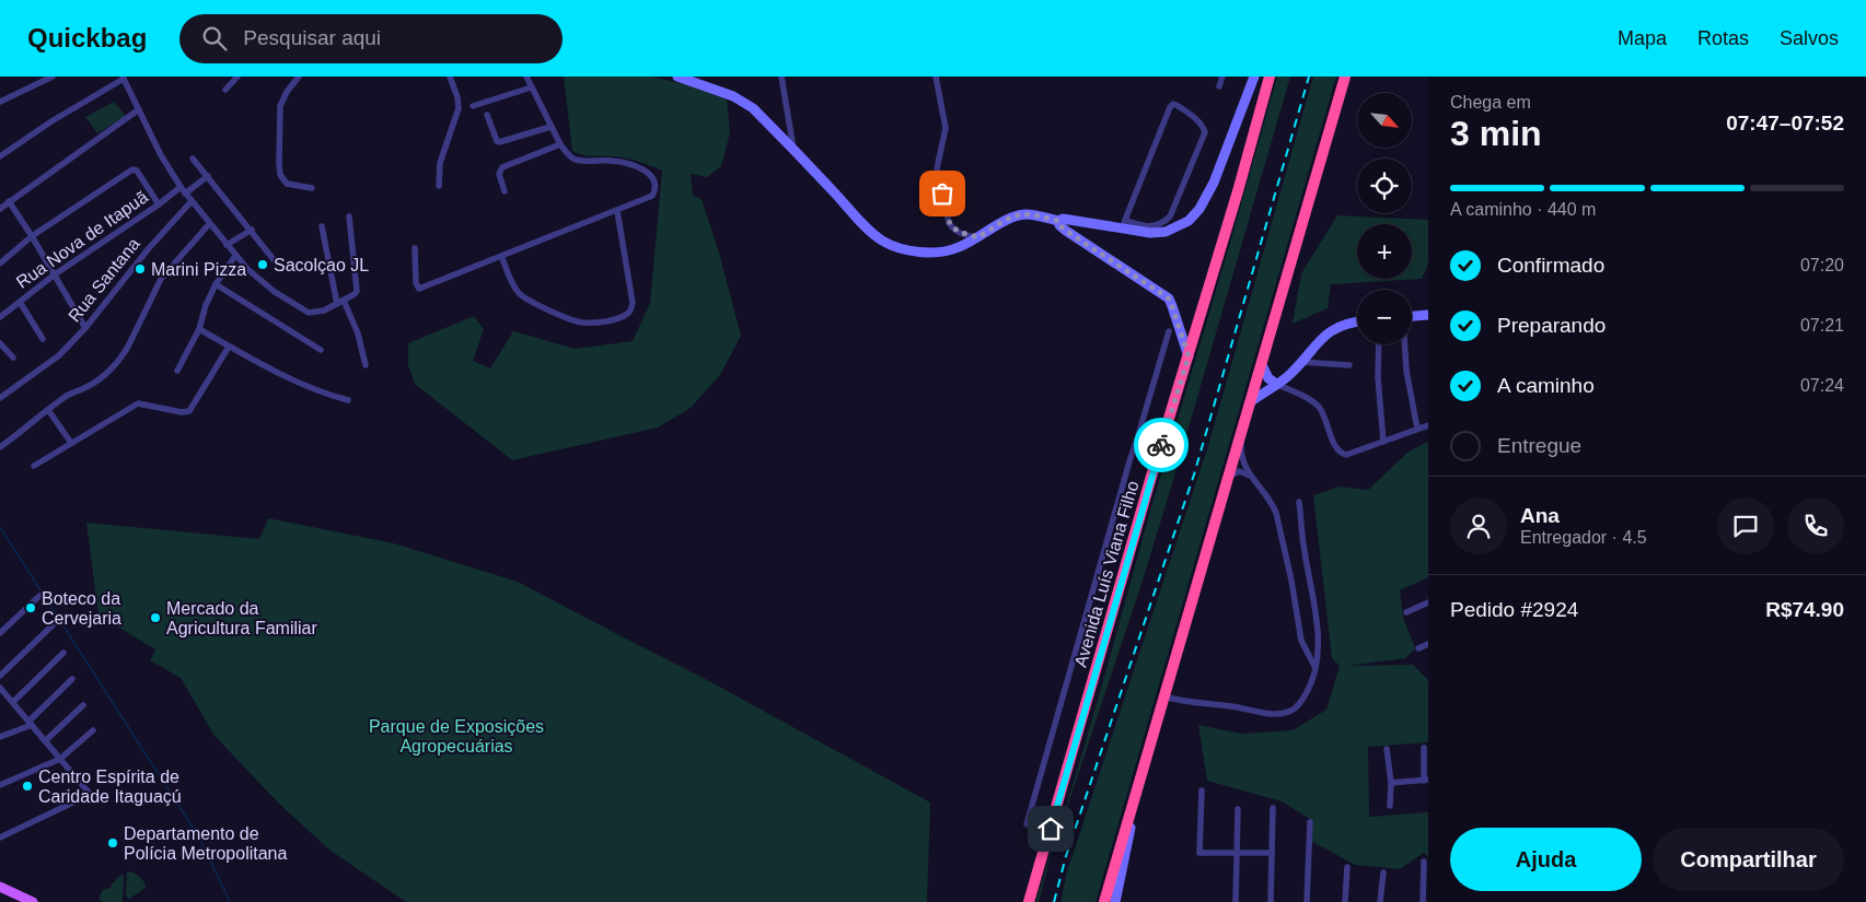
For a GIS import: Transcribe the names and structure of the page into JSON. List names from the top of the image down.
{
  "streets": {
    "highway": ["Avenida Luís Viana Filho"],
    "street": ["Rua Nova de Itapuã", "Rua Santana"]
  },
  "parks": ["Parque de Exposições Agropecuárias"],
  "places": [
    "Sacolçao JL",
    "Marini Pizza",
    "Boteco da Cervejaria",
    "Mercado da Agricultura Familiar",
    "Centro Espírita de Caridade Itaguaçú",
    "Departamento de Polícia Metropolitana"
  ],
  "north": "bottom right",
  "page": {
    "header": "Quickbag",
    "search": "Pesquisar aqui",
    "nav": ["Mapa", "Rotas", "Salvos"],
    "heading": ["3 min", "Chega em", "07:47–07:52"],
    "panel": [
      "Ana",
      "Entregador · 4.5",
      "Pedido #2924",
      "R$74.90"
    ],
    "map_buttons": ["+", "−"],
    "bar": "A caminho · 440 m",
    "list": [
      ["Confirmado", "07:20"],
      ["Preparando", "07:21"],
      ["A caminho", "07:24"],
      "Entregue"
    ],
    "buttons": ["Ajuda", "Compartilhar"]
  }
}
